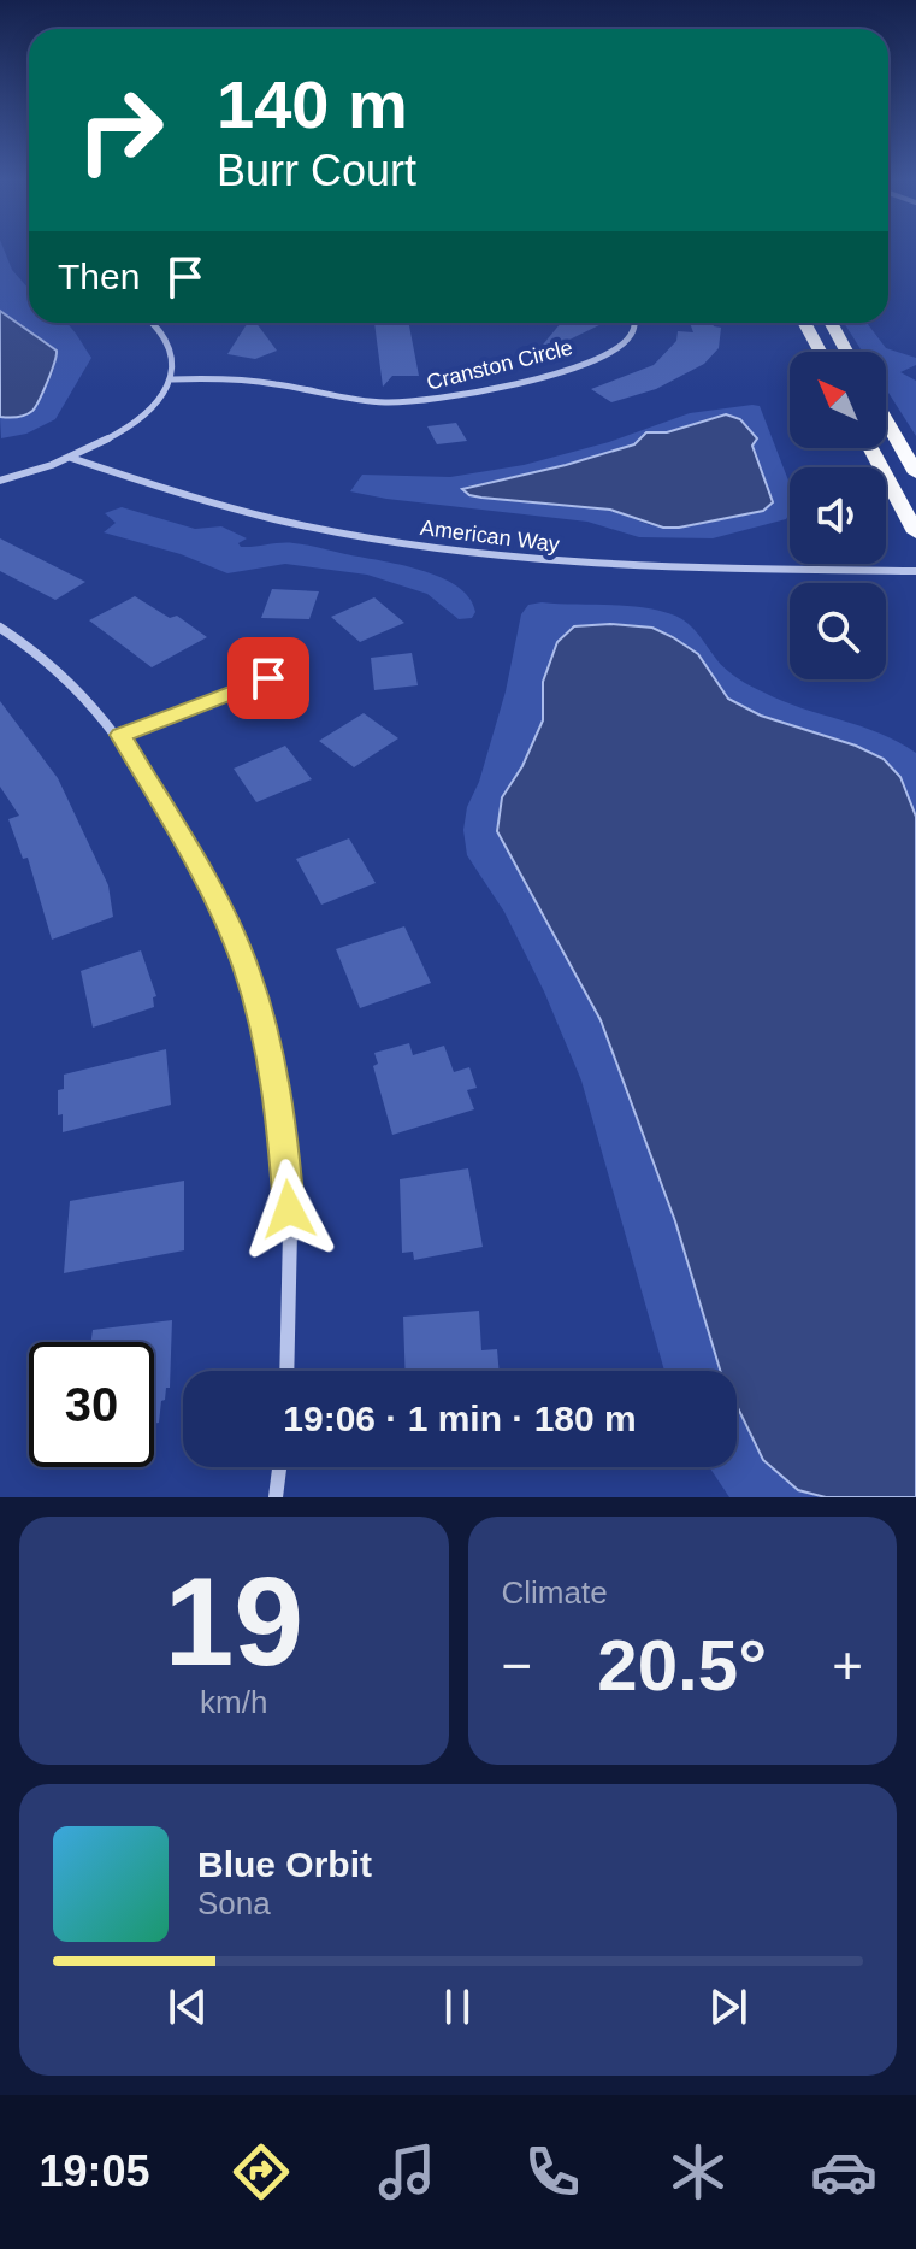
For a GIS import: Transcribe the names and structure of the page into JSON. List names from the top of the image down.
{
  "streets": {
    "street": ["Cranston Circle", "American Way"]
  },
  "north": "top left",
  "page": {
    "turn": ["140 m", "Burr Court"],
    "then": "Then",
    "limit": "30",
    "trip": "19:06 · 1 min · 180 m",
    "tile": [
      ["19", "km/h"],
      "Climate"
    ],
    "heat": ["−", "20.5°", "+"],
    "song": ["Blue Orbit", "Sona"],
    "tabs": "19:05"
  }
}
